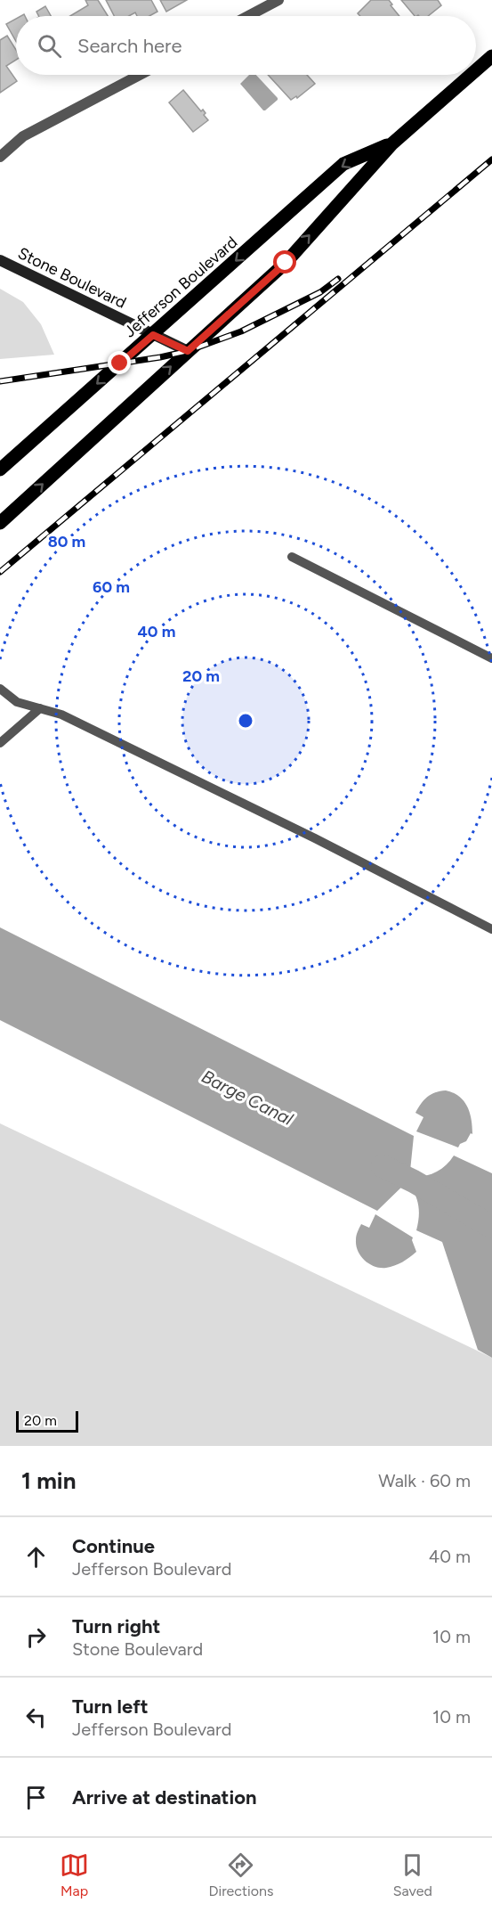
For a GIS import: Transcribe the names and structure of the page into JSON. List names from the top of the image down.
{
  "streets": {
    "main road": ["Jefferson Boulevard"],
    "street": ["Stone Boulevard"]
  },
  "crossings": [
    ["Stone Boulevard", "Jefferson Boulevard"]
  ],
  "water": ["Barge Canal"],
  "scale_bar": "20 m",
  "page": {
    "search": "Search here",
    "scale": "20 m",
    "heading": ["1 min", "Walk · 60 m"],
    "list": [
      ["Continue", "Jefferson Boulevard", "40 m"],
      ["Turn right", "Stone Boulevard", "10 m"],
      ["Turn left", "Jefferson Boulevard", "10 m"],
      "Arrive at destination"
    ],
    "nav": ["Map", "Directions", "Saved"]
  },
  "rings": [
    "80 m",
    "60 m",
    "40 m",
    "20 m"
  ]
}
